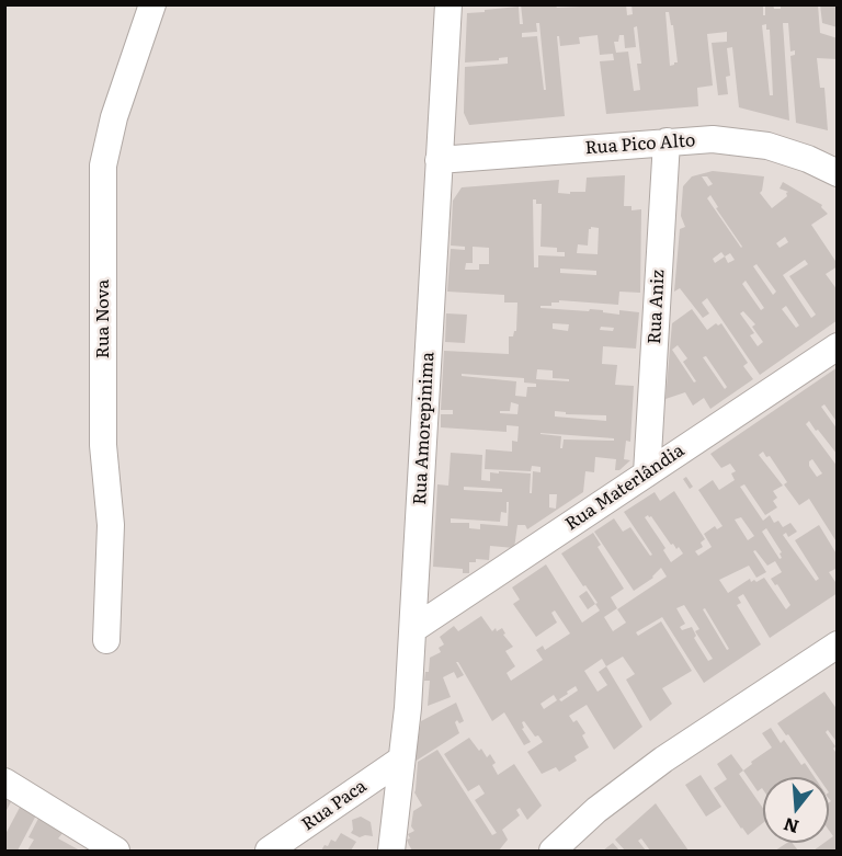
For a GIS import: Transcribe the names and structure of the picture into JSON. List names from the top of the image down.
{
  "streets": {
    "street": [
      "Rua Pico Alto",
      "Rua Aniz",
      "Rua Nova",
      "Rua Amorepinima",
      "Rua Materlândia",
      "Rua Paca"
    ]
  },
  "crossings": [
    ["Rua Pico Alto", "Rua Aniz"],
    ["Rua Pico Alto", "Rua Amorepinima"],
    ["Rua Aniz", "Rua Materlândia"],
    ["Rua Amorepinima", "Rua Materlândia"],
    ["Rua Amorepinima", "Rua Paca"]
  ],
  "north": "bottom"
}
